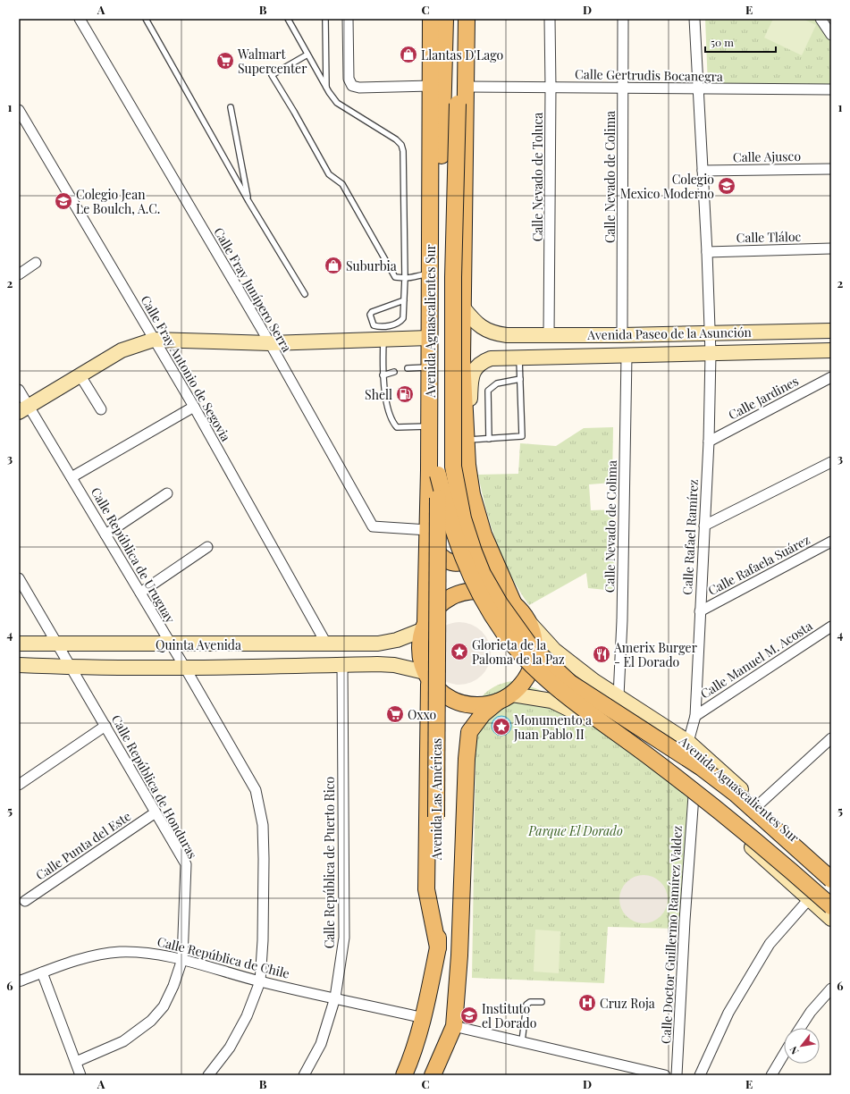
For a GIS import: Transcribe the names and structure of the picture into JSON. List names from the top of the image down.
{
  "streets": {
    "main road": ["Avenida Aguascalientes Sur", "Avenida Las Américas"],
    "street": [
      "Calle Gertrudis Bocanegra",
      "Calle Ajusco",
      "Calle Nevado de Toluca",
      "Calle Nevado de Colima",
      "Calle Tláloc",
      "Calle Fray Junípero Serra",
      "Avenida Paseo de la Asunción",
      "Calle Fray Antonio de Segovia",
      "Calle Jardines",
      "Calle Rafael Ramírez",
      "Calle República de Uruguay",
      "Calle Rafaela Suárez",
      "Quinta Avenida",
      "Calle Manuel M. Acosta",
      "Calle República de Honduras",
      "Calle Punta del Este",
      "Calle República de Puerto Rico",
      "Calle Doctor Guillermo Ramírez Valdez",
      "Calle República de Chile"
    ]
  },
  "crossings": [
    ["Calle Gertrudis Bocanegra", "Calle Nevado de Toluca"],
    ["Calle Gertrudis Bocanegra", "Calle Nevado de Colima"],
    ["Calle Gertrudis Bocanegra", "Calle Rafael Ramírez"],
    ["Calle Ajusco", "Calle Rafael Ramírez"],
    ["Calle Nevado de Toluca", "Avenida Paseo de la Asunción"],
    ["Calle Nevado de Colima", "Avenida Aguascalientes Sur"],
    ["Calle Nevado de Colima", "Avenida Paseo de la Asunción"],
    ["Calle Tláloc", "Calle Rafael Ramírez"],
    ["Calle Fray Junípero Serra", "Avenida Aguascalientes Sur"],
    ["Avenida Aguascalientes Sur", "Calle Rafael Ramírez"],
    ["Avenida Aguascalientes Sur", "Quinta Avenida"],
    ["Avenida Aguascalientes Sur", "Avenida Las Américas"],
    ["Avenida Paseo de la Asunción", "Calle Rafael Ramírez"],
    ["Calle Fray Antonio de Segovia", "Quinta Avenida"],
    ["Calle Jardines", "Calle Rafael Ramírez"],
    ["Calle Rafael Ramírez", "Calle Rafaela Suárez"],
    ["Calle Rafael Ramírez", "Calle Manuel M. Acosta"],
    ["Calle República de Uruguay", "Quinta Avenida"],
    ["Calle República de Uruguay", "Calle República de Chile"],
    ["Quinta Avenida", "Calle República de Honduras"],
    ["Quinta Avenida", "Calle República de Puerto Rico"],
    ["Calle República de Honduras", "Calle Punta del Este"],
    ["Calle República de Honduras", "Calle República de Chile"],
    ["Avenida Las Américas", "Calle República de Chile"],
    ["Calle República de Puerto Rico", "Calle República de Chile"]
  ],
  "parks": ["Parque El Dorado"],
  "places": {
    "shop": ["Llantas D'Lago", "Suburbia"],
    "supermarket": ["Walmart Supercenter", "Oxxo"],
    "school or university": ["Colegio Mexico Moderno", "Colegio Jean Le Boulch, A.C.", "Instituto el Dorado"],
    "fuel station": ["Shell"],
    "place": ["Glorieta de la Paloma de la Paz", "Monumento a Juan Pablo II"],
    "restaurant": ["Amerix Burger - El Dorado"],
    "hospital": ["Cruz Roja"]
  },
  "scale_bar": "50 m",
  "north": "bottom left",
  "grid": {
    "columns": [
      "A",
      "B",
      "C",
      "D",
      "E"
    ],
    "rows": [
      "1",
      "2",
      "3",
      "4",
      "5",
      "6"
    ]
  }
}
